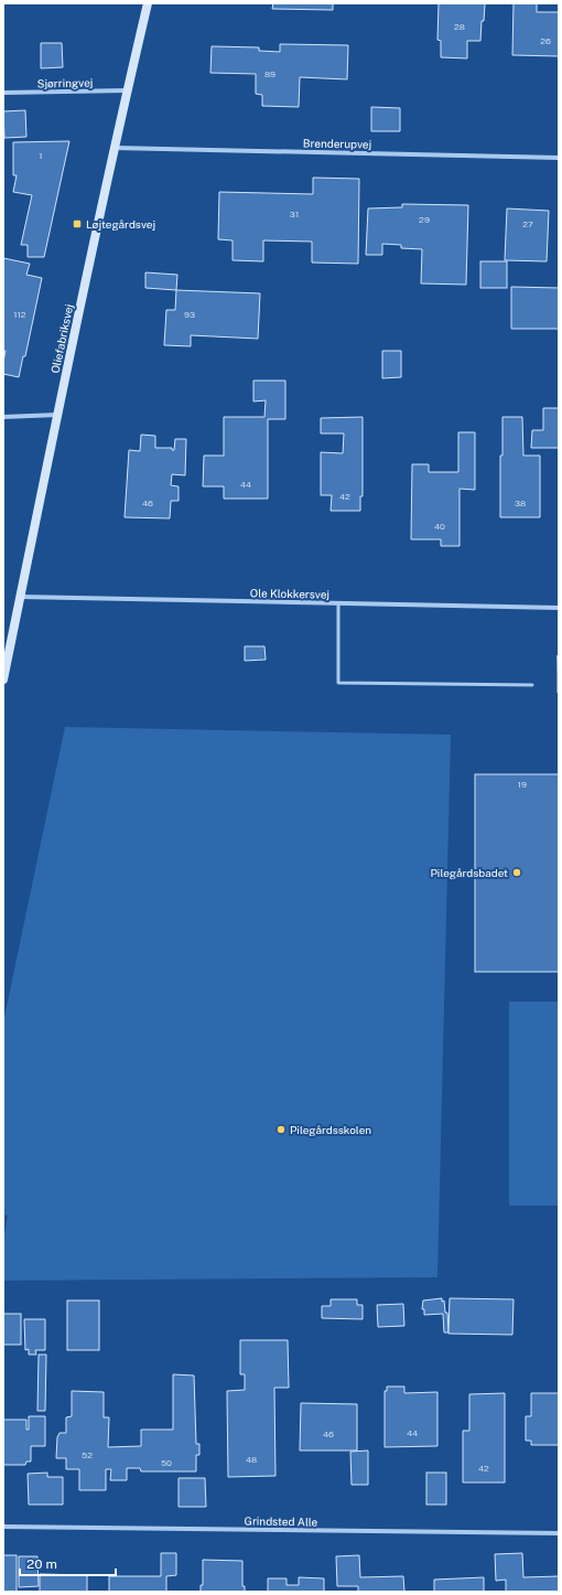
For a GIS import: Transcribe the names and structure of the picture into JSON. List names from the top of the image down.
{
  "streets": {
    "street": [
      "Sjørringvej",
      "Brenderupvej",
      "Oliefabriksvej",
      "Ole Klokkersvej",
      "Grindsted Alle"
    ]
  },
  "crossings": [
    ["Sjørringvej", "Oliefabriksvej"],
    ["Brenderupvej", "Oliefabriksvej"],
    ["Oliefabriksvej", "Ole Klokkersvej"]
  ],
  "places": {
    "transit": ["Løjtegårdsvej"],
    "other": ["Pilegårdsbadet", "Pilegårdsskolen"]
  },
  "house_numbers": [
    "28",
    "26",
    "89",
    "1",
    "31",
    "29",
    "27",
    "112",
    "93",
    "44",
    "42",
    "46",
    "38",
    "40",
    "19",
    "44",
    "46",
    "52",
    "48",
    "50",
    "42"
  ],
  "scale_bar": "20 m"
}
